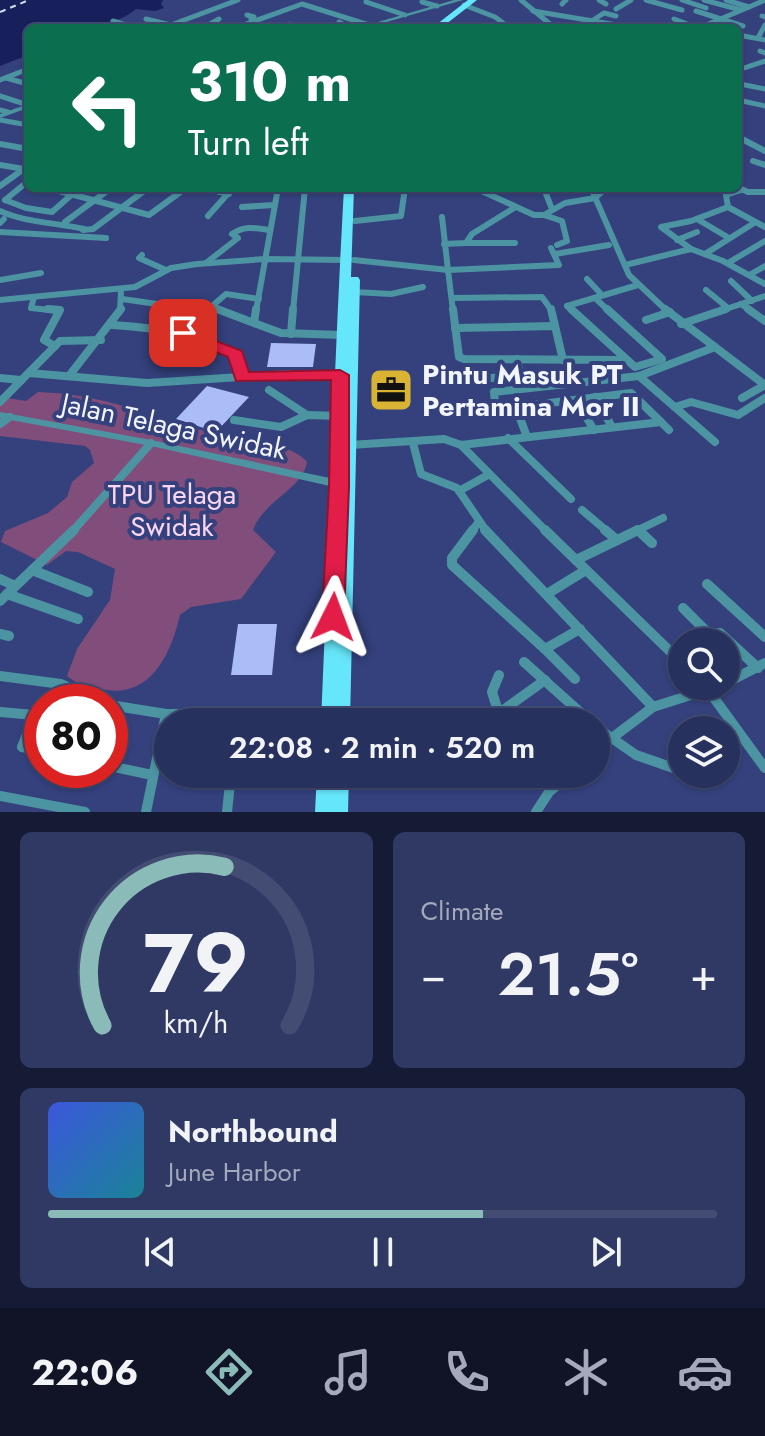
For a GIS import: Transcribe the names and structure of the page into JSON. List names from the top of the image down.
{
  "streets": {
    "street": ["Jalan Telaga Swidak"]
  },
  "parks": ["TPU Telaga Swidak"],
  "places": {
    "office": ["Pintu Masuk PT Pertamina Mor II"]
  },
  "page": {
    "turn": ["310 m", "Turn left"],
    "limit": "80",
    "trip": "22:08 · 2 min · 520 m",
    "tile": "Climate",
    "heat": ["−", "21.5°", "+"],
    "song": ["Northbound", "June Harbor"],
    "tabs": "22:06",
    "gauge": ["79", "km/h"]
  }
}
